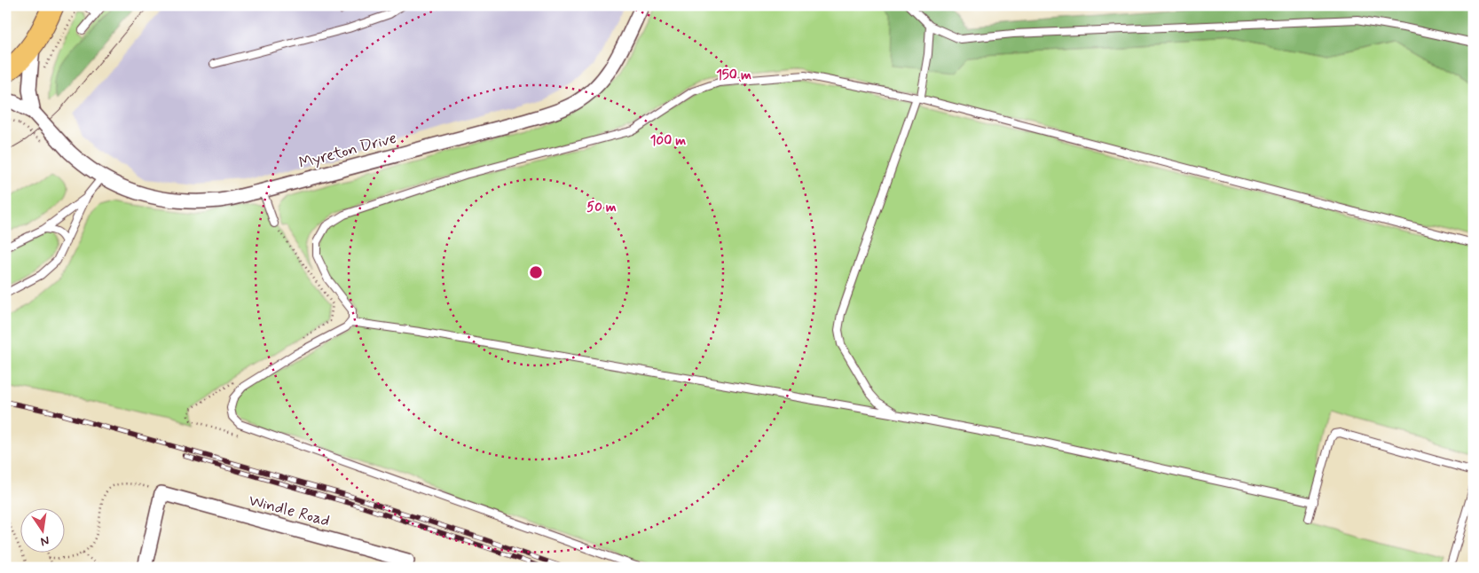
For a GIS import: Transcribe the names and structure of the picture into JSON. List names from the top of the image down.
{
  "streets": {
    "street": ["Myreton Drive", "Windle Road"]
  },
  "north": "bottom",
  "rings": ["150 m", "100 m", "50 m"]
}
